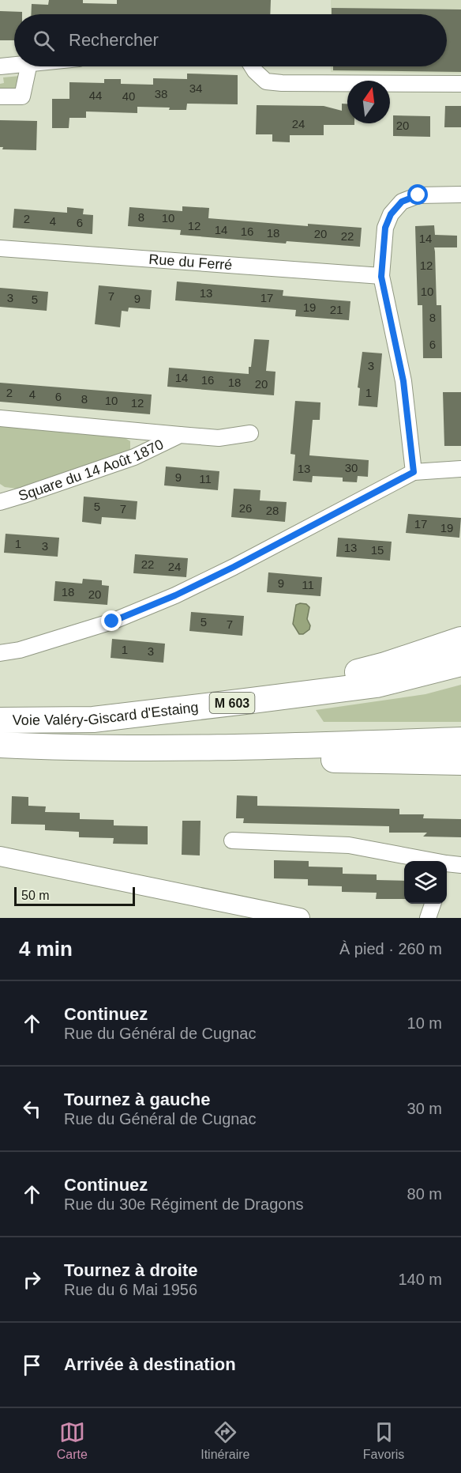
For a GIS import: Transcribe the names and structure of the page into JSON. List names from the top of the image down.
{
  "streets": {
    "highway": ["M 603", "Voie Valéry-Giscard d'Estaing"],
    "street": ["Rue du Ferré", "Square du 14 Août 1870"]
  },
  "house_numbers": [
    "34",
    "38",
    "44",
    "40",
    "24",
    "20",
    "8",
    "10",
    "2",
    "4",
    "6",
    "12",
    "14",
    "16",
    "18",
    "20",
    "22",
    "14",
    "12",
    "10",
    "13",
    "7",
    "3",
    "17",
    "9",
    "5",
    "19",
    "21",
    "8",
    "6",
    "3",
    "14",
    "16",
    "18",
    "20",
    "2",
    "1",
    "4",
    "6",
    "8",
    "10",
    "12",
    "30",
    "13",
    "9",
    "11",
    "5",
    "26",
    "7",
    "28",
    "17",
    "19",
    "1",
    "3",
    "13",
    "15",
    "22",
    "24",
    "9",
    "11",
    "18",
    "20",
    "5",
    "7",
    "1",
    "3"
  ],
  "scale_bar": "50 m",
  "north": "top",
  "page": {
    "search": "Rechercher",
    "scale": "50 m",
    "heading": ["4 min", "À pied · 260 m"],
    "list": [
      ["Continuez", "Rue du Général de Cugnac", "10 m"],
      ["Tournez à gauche", "Rue du Général de Cugnac", "30 m"],
      ["Continuez", "Rue du 30e Régiment de Dragons", "80 m"],
      ["Tournez à droite", "Rue du 6 Mai 1956", "140 m"],
      "Arrivée à destination"
    ],
    "nav": ["Carte", "Itinéraire", "Favoris"]
  }
}
